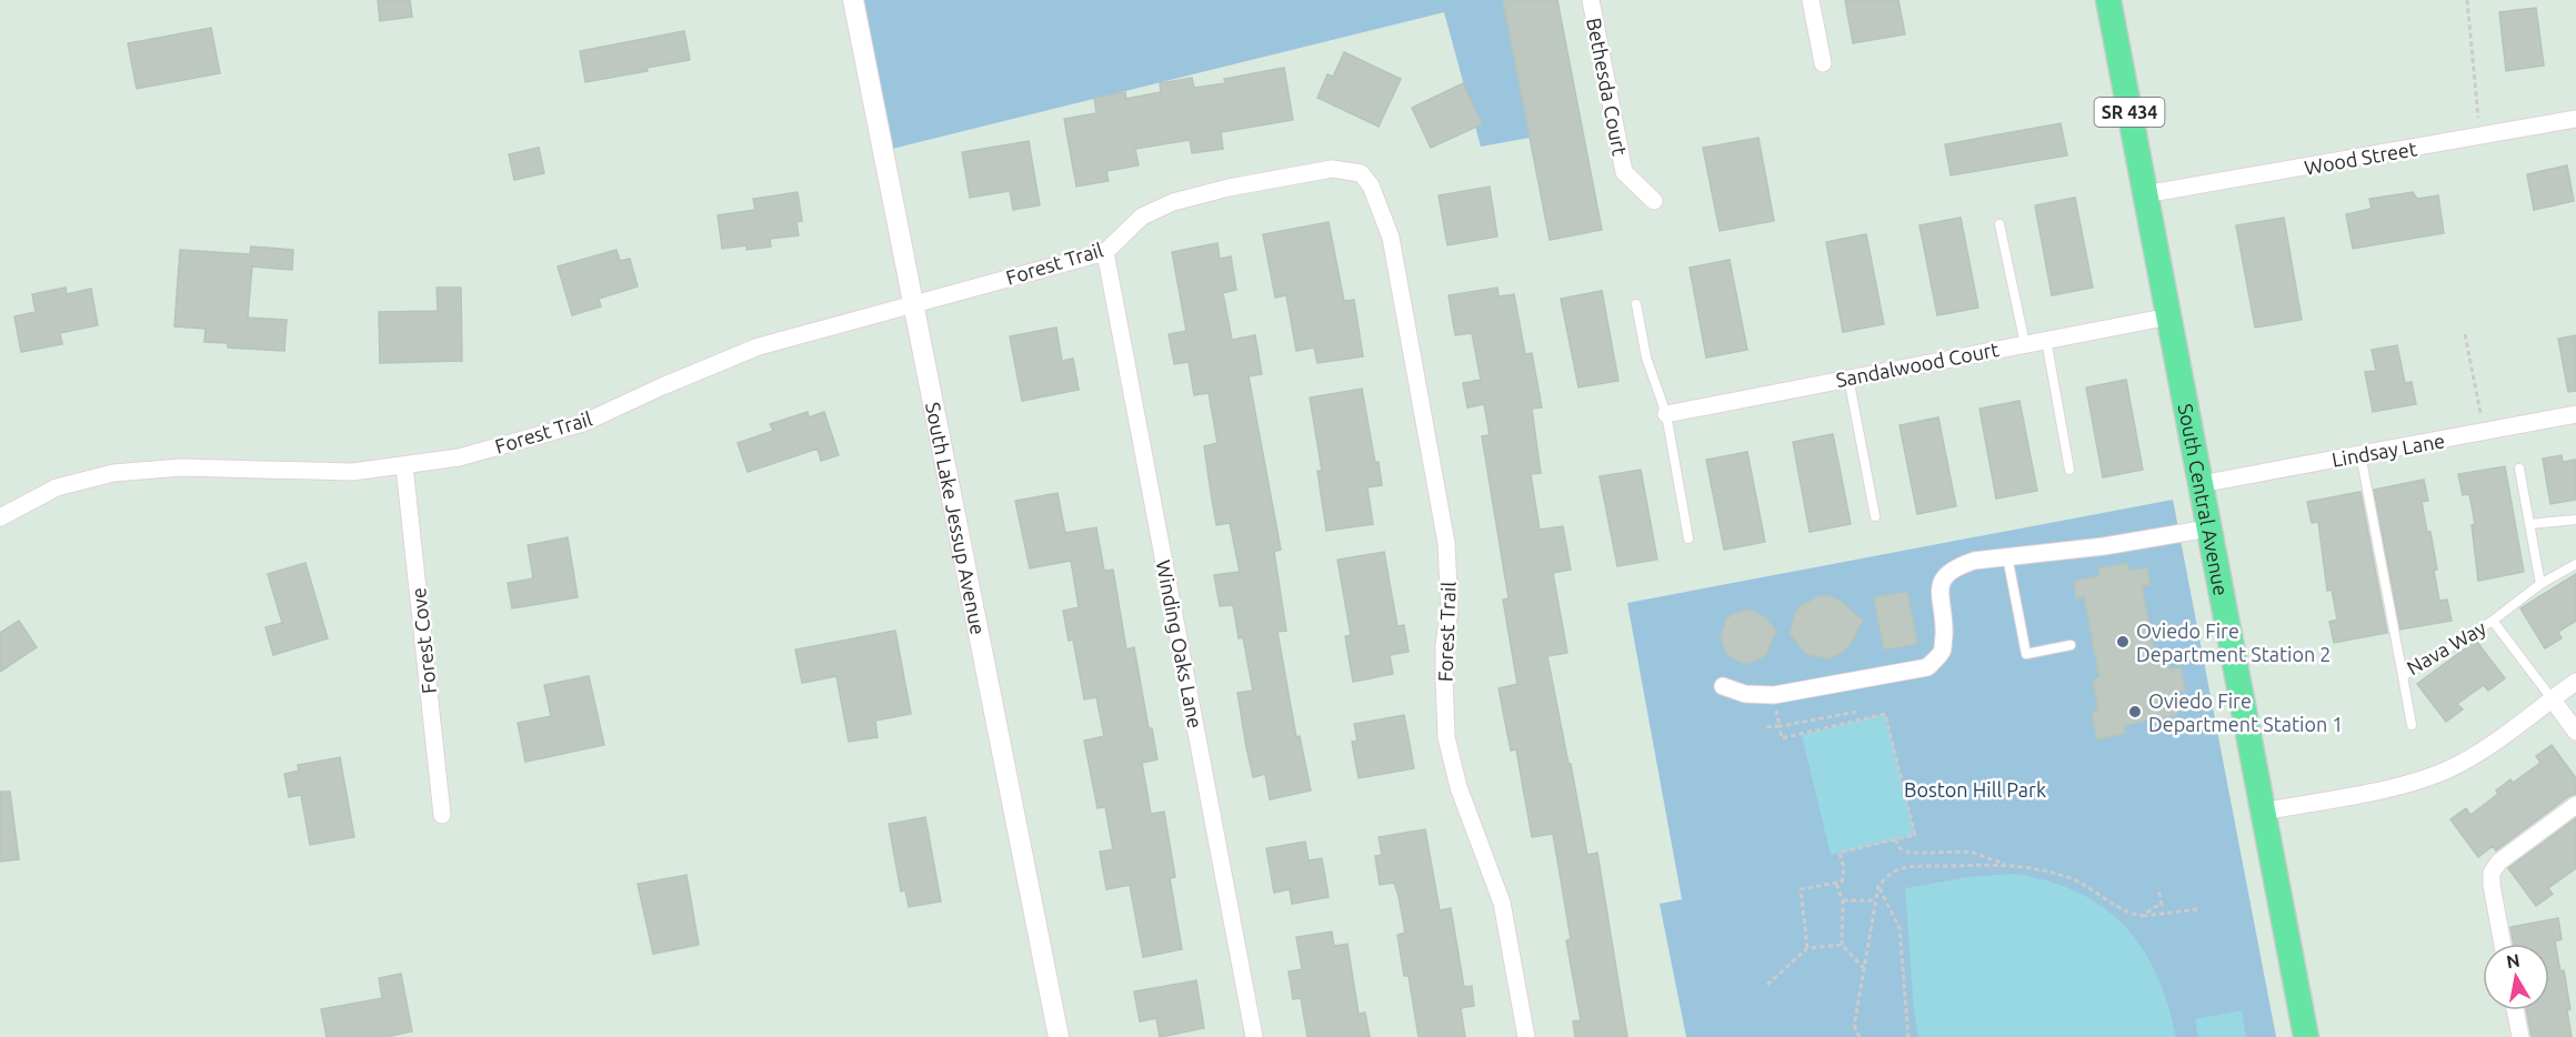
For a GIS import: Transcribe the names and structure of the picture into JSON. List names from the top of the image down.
{
  "streets": {
    "main road": ["SR 434", "South Central Avenue"],
    "street": [
      "Bethesda Court",
      "Wood Street",
      "Forest Trail",
      "Sandalwood Court",
      "Lindsay Lane",
      "South Lake Jessup Avenue",
      "Forest Cove",
      "Winding Oaks Lane",
      "Nava Way"
    ]
  },
  "crossings": [
    ["Wood Street", "South Central Avenue"],
    ["Forest Trail", "South Lake Jessup Avenue"],
    ["Forest Trail", "Forest Cove"],
    ["Forest Trail", "Winding Oaks Lane"],
    ["Sandalwood Court", "South Central Avenue"],
    ["Lindsay Lane", "South Central Avenue"],
    ["Lindsay Lane", "Nava Way"]
  ],
  "parks": ["Boston Hill Park"],
  "places": ["Oviedo Fire Department Station 2", "Oviedo Fire Department Station 1"],
  "north": "top"
}
